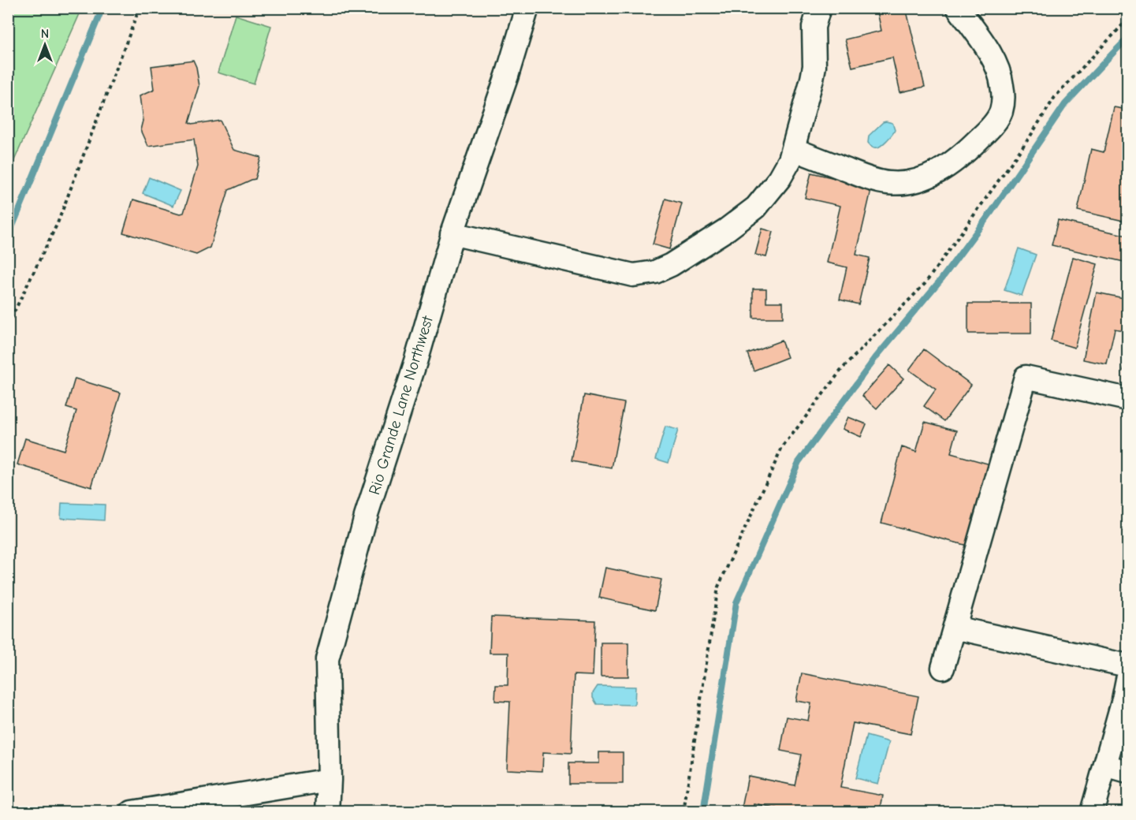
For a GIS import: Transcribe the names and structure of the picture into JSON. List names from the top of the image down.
{
  "streets": {
    "street": ["Rio Grande Lane Northwest"]
  },
  "north": "top"
}
